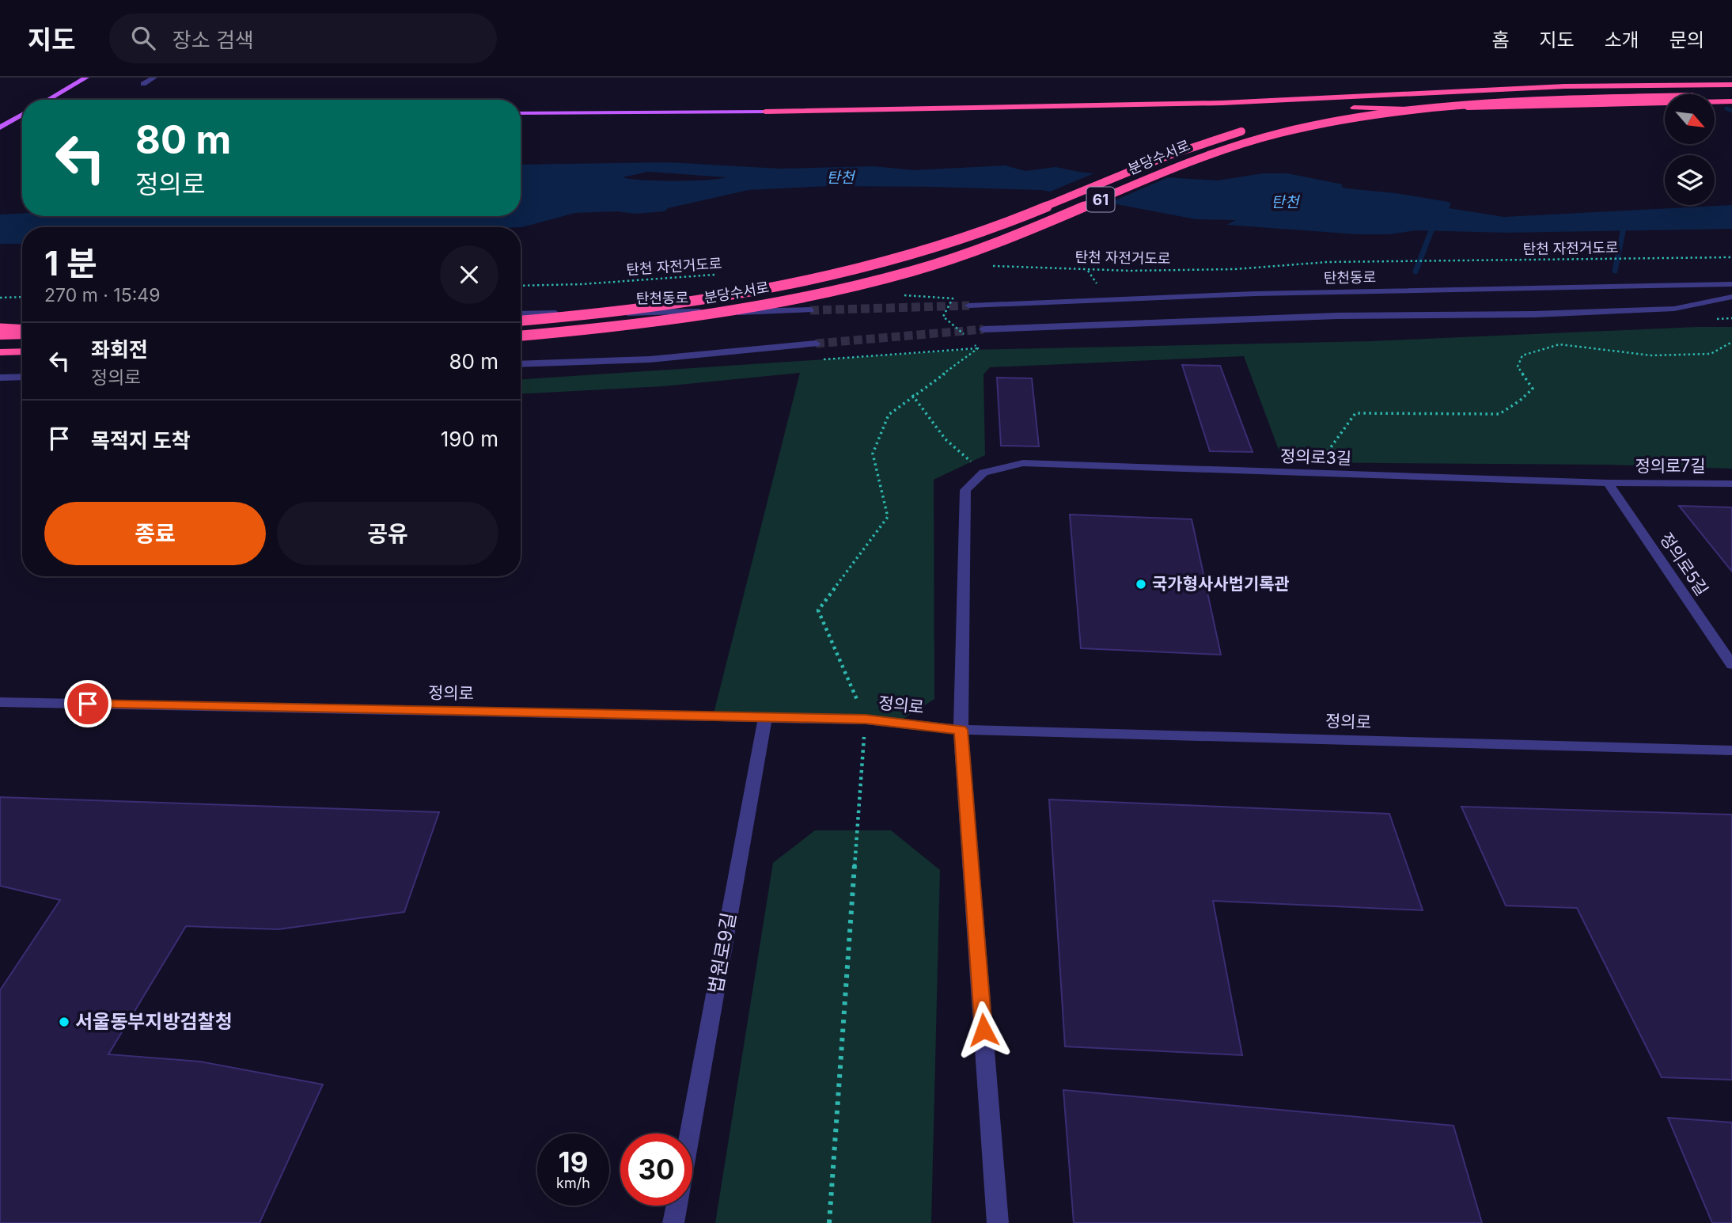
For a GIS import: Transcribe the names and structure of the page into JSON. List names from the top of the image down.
{
  "streets": {
    "highway": ["분당수서로", "61"],
    "street": [
      "탄천동로",
      "정의로3길",
      "정의로7길",
      "정의로5길",
      "정의로",
      "법원로9길"
    ],
    "path": ["탄천 자전거도로"]
  },
  "crossings": [
    ["정의로3길", "정의로7길"],
    ["정의로3길", "정의로5길"],
    ["정의로7길", "정의로5길"],
    ["정의로", "법원로9길"]
  ],
  "water": ["탄천"],
  "places": ["국가형사사법기록관", "서울동부지방검찰청"],
  "north": "bottom right",
  "page": {
    "header": "지도",
    "search": "장소 검색",
    "nav": [
      "홈",
      "지도",
      "소개",
      "문의"
    ],
    "turn": ["80 m", "정의로"],
    "heading": ["1 분", "270 m · 15:49"],
    "list": [
      {
        "name": "좌회전",
        "note": "정의로",
        "value": "80 m"
      },
      {
        "name": "목적지 도착",
        "value": "190 m"
      }
    ],
    "buttons": ["종료", "공유"],
    "speed": "19 km/h",
    "limit": "30"
  }
}
